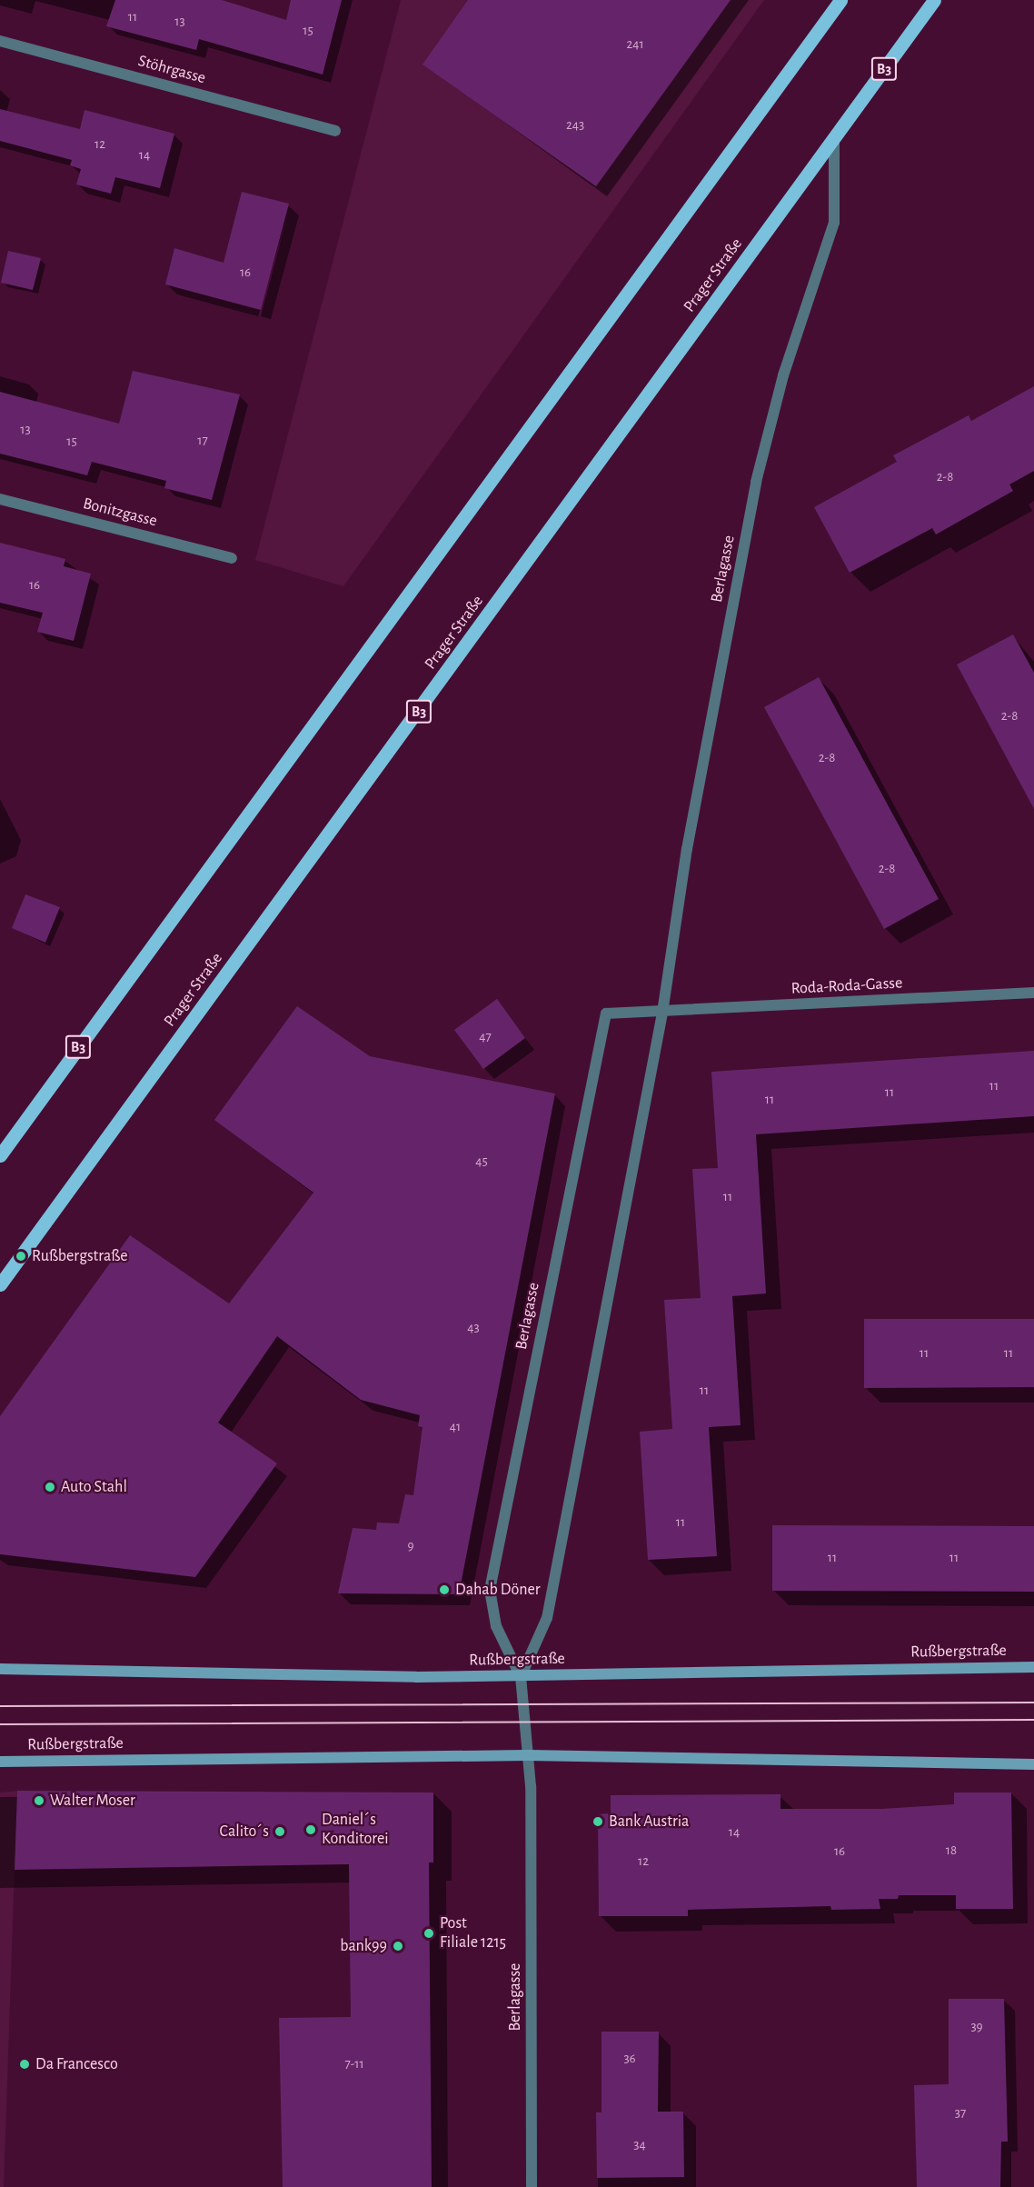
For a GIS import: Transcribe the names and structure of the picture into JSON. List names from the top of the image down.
{
  "streets": {
    "main road": ["B3", "Prager Straße"],
    "street": [
      "Stöhrgasse",
      "Bonitzgasse",
      "Berlagasse",
      "Roda-Roda-Gasse",
      "Rußbergstraße"
    ]
  },
  "crossings": [
    ["Prager Straße", "Berlagasse"],
    ["Berlagasse", "Roda-Roda-Gasse"],
    ["Berlagasse", "Rußbergstraße"]
  ],
  "places": [
    "Rußbergstraße",
    "Auto Stahl",
    "Dahab Döner",
    "Walter Moser",
    "Bank Austria",
    "Daniel´s Konditorei",
    "Calito´s",
    "Post Filiale 1215",
    "bank99",
    "Da Francesco"
  ],
  "house_numbers": [
    "11",
    "13",
    "15",
    "241",
    "243",
    "12",
    "14",
    "16",
    "13",
    "17",
    "15",
    "2-8",
    "16",
    "2-8",
    "2-8",
    "2-8",
    "47",
    "11",
    "11",
    "11",
    "45",
    "11",
    "43",
    "11",
    "11",
    "11",
    "41",
    "11",
    "9",
    "11",
    "11",
    "14",
    "18",
    "16",
    "12",
    "39",
    "36",
    "7-11",
    "37",
    "34"
  ]
}
